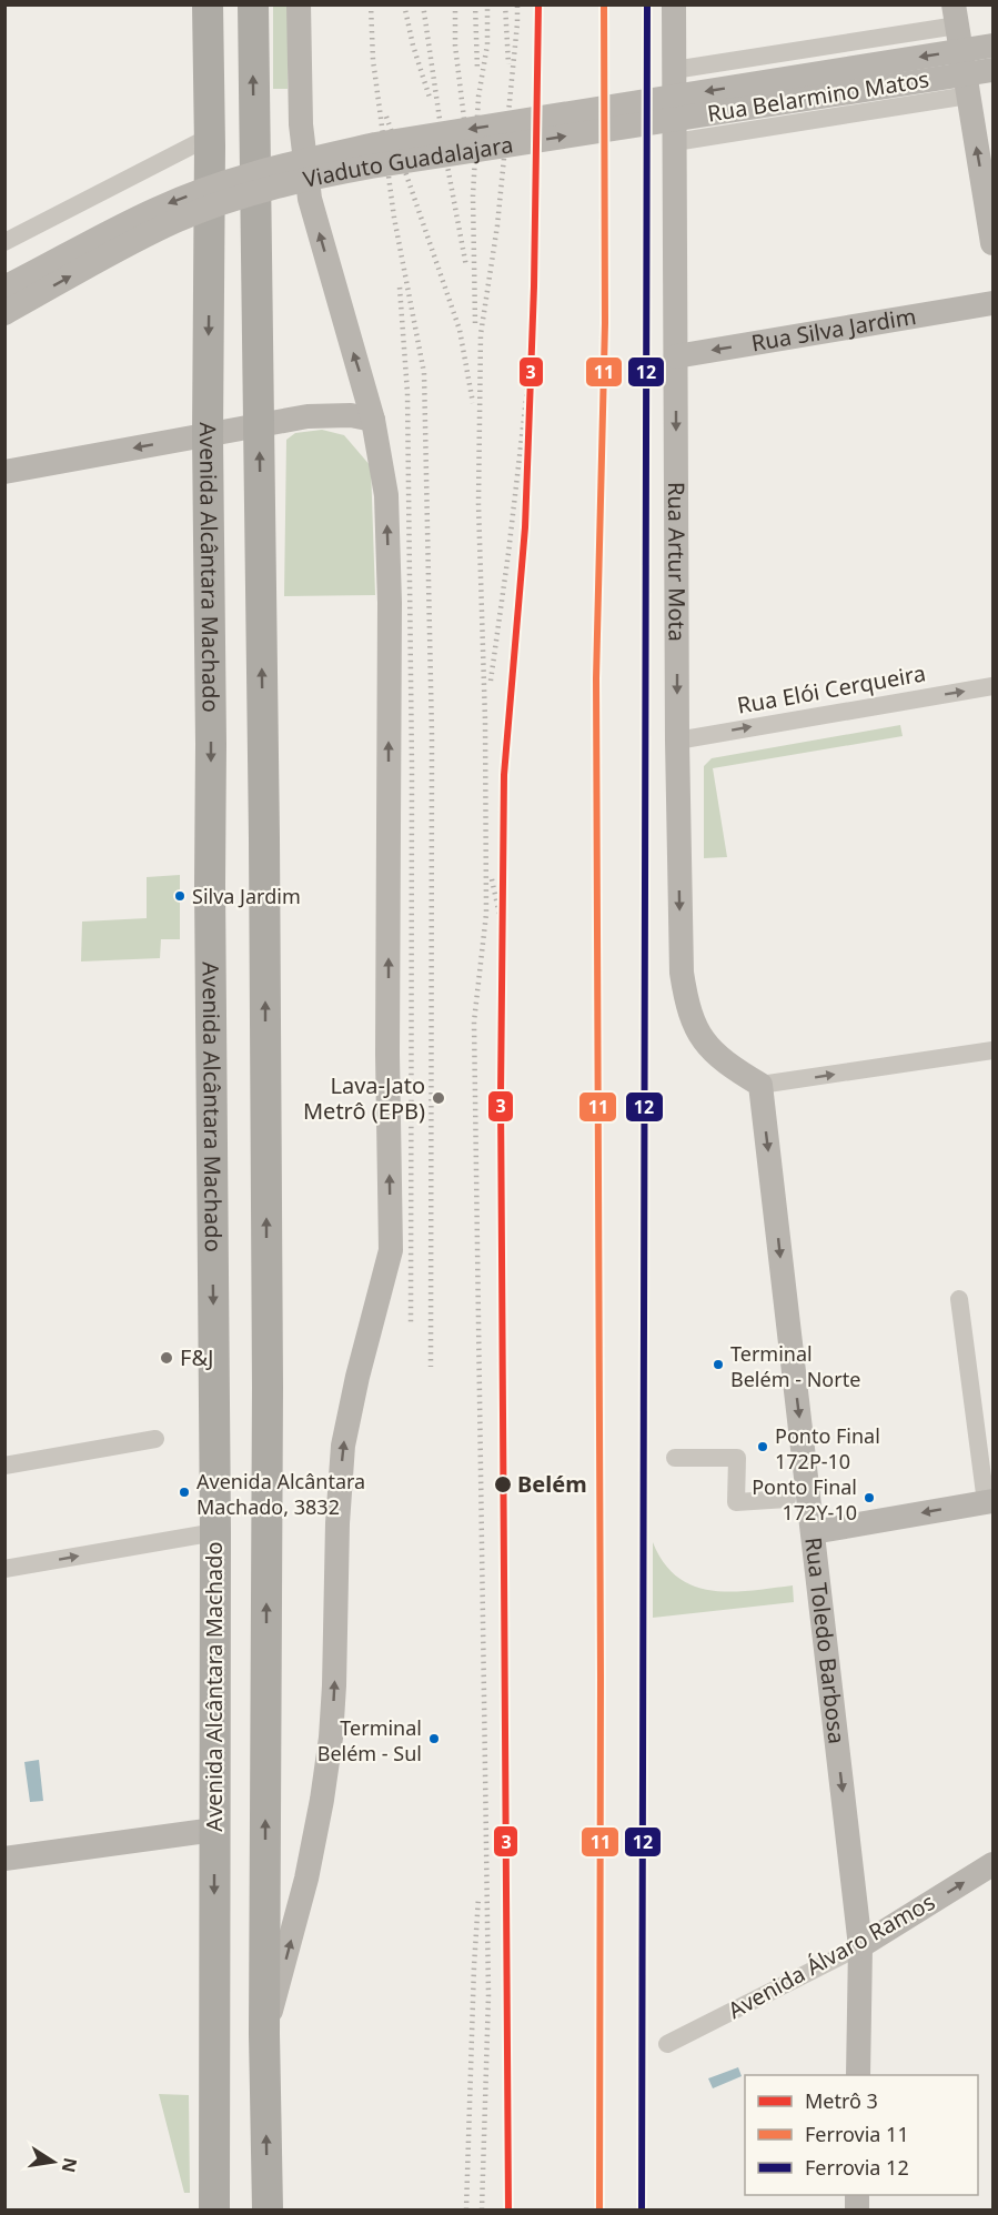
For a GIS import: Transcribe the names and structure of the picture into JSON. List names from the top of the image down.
{
  "streets": {
    "highway": ["Avenida Alcântara Machado"],
    "street": [
      "Rua Belarmino Matos",
      "Viaduto Guadalajara",
      "Rua Silva Jardim",
      "Rua Artur Mota",
      "Rua Elói Cerqueira",
      "Rua Toledo Barbosa",
      "Avenida Álvaro Ramos"
    ]
  },
  "crossings": [
    ["Rua Belarmino Matos", "Rua Artur Mota"],
    ["Rua Silva Jardim", "Rua Artur Mota"],
    ["Rua Artur Mota", "Rua Elói Cerqueira"],
    ["Rua Artur Mota", "Rua Toledo Barbosa"],
    ["Rua Toledo Barbosa", "Avenida Álvaro Ramos"]
  ],
  "one_way": [
    "Rua Silva Jardim",
    "Rua Artur Mota",
    "Rua Elói Cerqueira",
    "Rua Toledo Barbosa",
    "Avenida Álvaro Ramos"
  ],
  "places": [
    "Silva Jardim",
    "Lava-Jato Metrô (EPB)",
    "F&J",
    "Terminal Belém - Norte",
    "Ponto Final 172P-10",
    "Belém",
    "Avenida Alcântara Machado, 3832",
    "Ponto Final 172Y-10",
    "Terminal Belém - Sul"
  ],
  "lines": ["metro line 3", "rail line 11", "rail line 12"],
  "legend": ["Metrô 3", "Ferrovia 11", "Ferrovia 12"],
  "north": "right"
}
